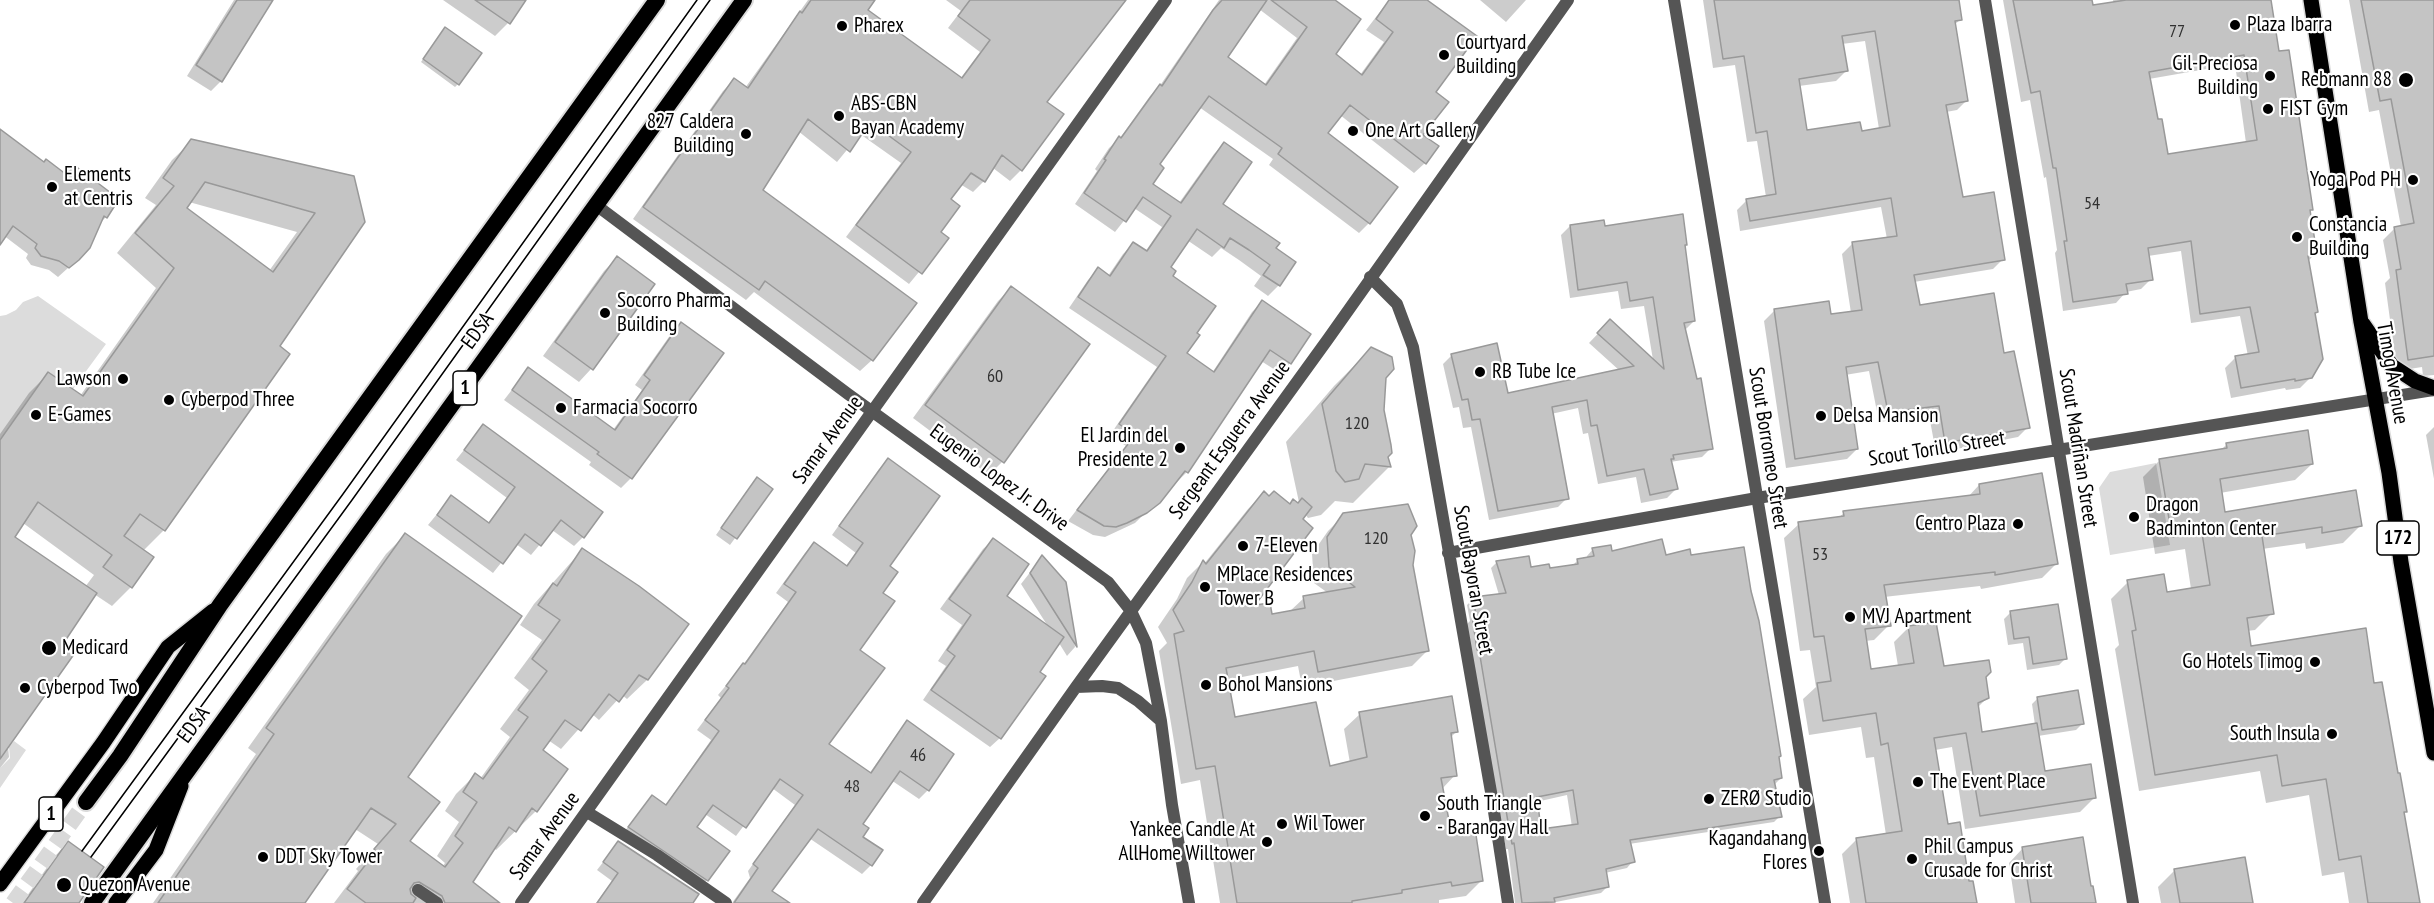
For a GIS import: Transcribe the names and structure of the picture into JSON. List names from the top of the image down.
{
  "streets": {
    "highway": ["EDSA", "1"],
    "main road": ["Timog Avenue", "172"],
    "street": [
      "Samar Avenue",
      "Sergeant Esguerra Avenue",
      "Scout Borromeo Street",
      "Scout Madriñan Street",
      "Scout Torillo Street",
      "Eugenio Lopez Jr. Drive",
      "Scout Bayoran Street"
    ]
  },
  "crossings": [
    ["EDSA", "Eugenio Lopez Jr. Drive"],
    ["Timog Avenue", "Scout Torillo Street"],
    ["Samar Avenue", "Eugenio Lopez Jr. Drive"],
    ["Sergeant Esguerra Avenue", "Eugenio Lopez Jr. Drive"],
    ["Sergeant Esguerra Avenue", "Scout Bayoran Street"],
    ["Scout Borromeo Street", "Scout Torillo Street"],
    ["Scout Madriñan Street", "Scout Torillo Street"],
    ["Scout Torillo Street", "Scout Bayoran Street"]
  ],
  "places": [
    "Plaza Ibarra",
    "Pharex",
    "Courtyard Building",
    "Gil-Preciosa Building",
    "Rebmann 88",
    "FIST Gym",
    "ABS-CBN Bayan Academy",
    "One Art Gallery",
    "827 Caldera Building",
    "Yoga Pod PH",
    "Elements at Centris",
    "Constancia Building",
    "Socorro Pharma Building",
    "RB Tube Ice",
    "Lawson",
    "Cyberpod Three",
    "Farmacia Socorro",
    "E-Games",
    "Delsa Mansion",
    "El Jardin del Presidente 2",
    "Dragon Badminton Center",
    "Centro Plaza",
    "7-Eleven",
    "MPlace Residences Tower B",
    "MVJ Apartment",
    "Medicard",
    "Go Hotels Timog",
    "Bohol Mansions",
    "Cyberpod Two",
    "South Insula",
    "The Event Place",
    "ZERØ Studio",
    "South Triangle - Barangay Hall",
    "Wil Tower",
    "Yankee Candle At AllHome Willtower",
    "Kagandahang Flores",
    "DDT Sky Tower",
    "Phil Campus Crusade for Christ",
    "Quezon Avenue"
  ],
  "house_numbers": [
    "77",
    "54",
    "60",
    "120",
    "120",
    "53",
    "46",
    "48"
  ]
}
